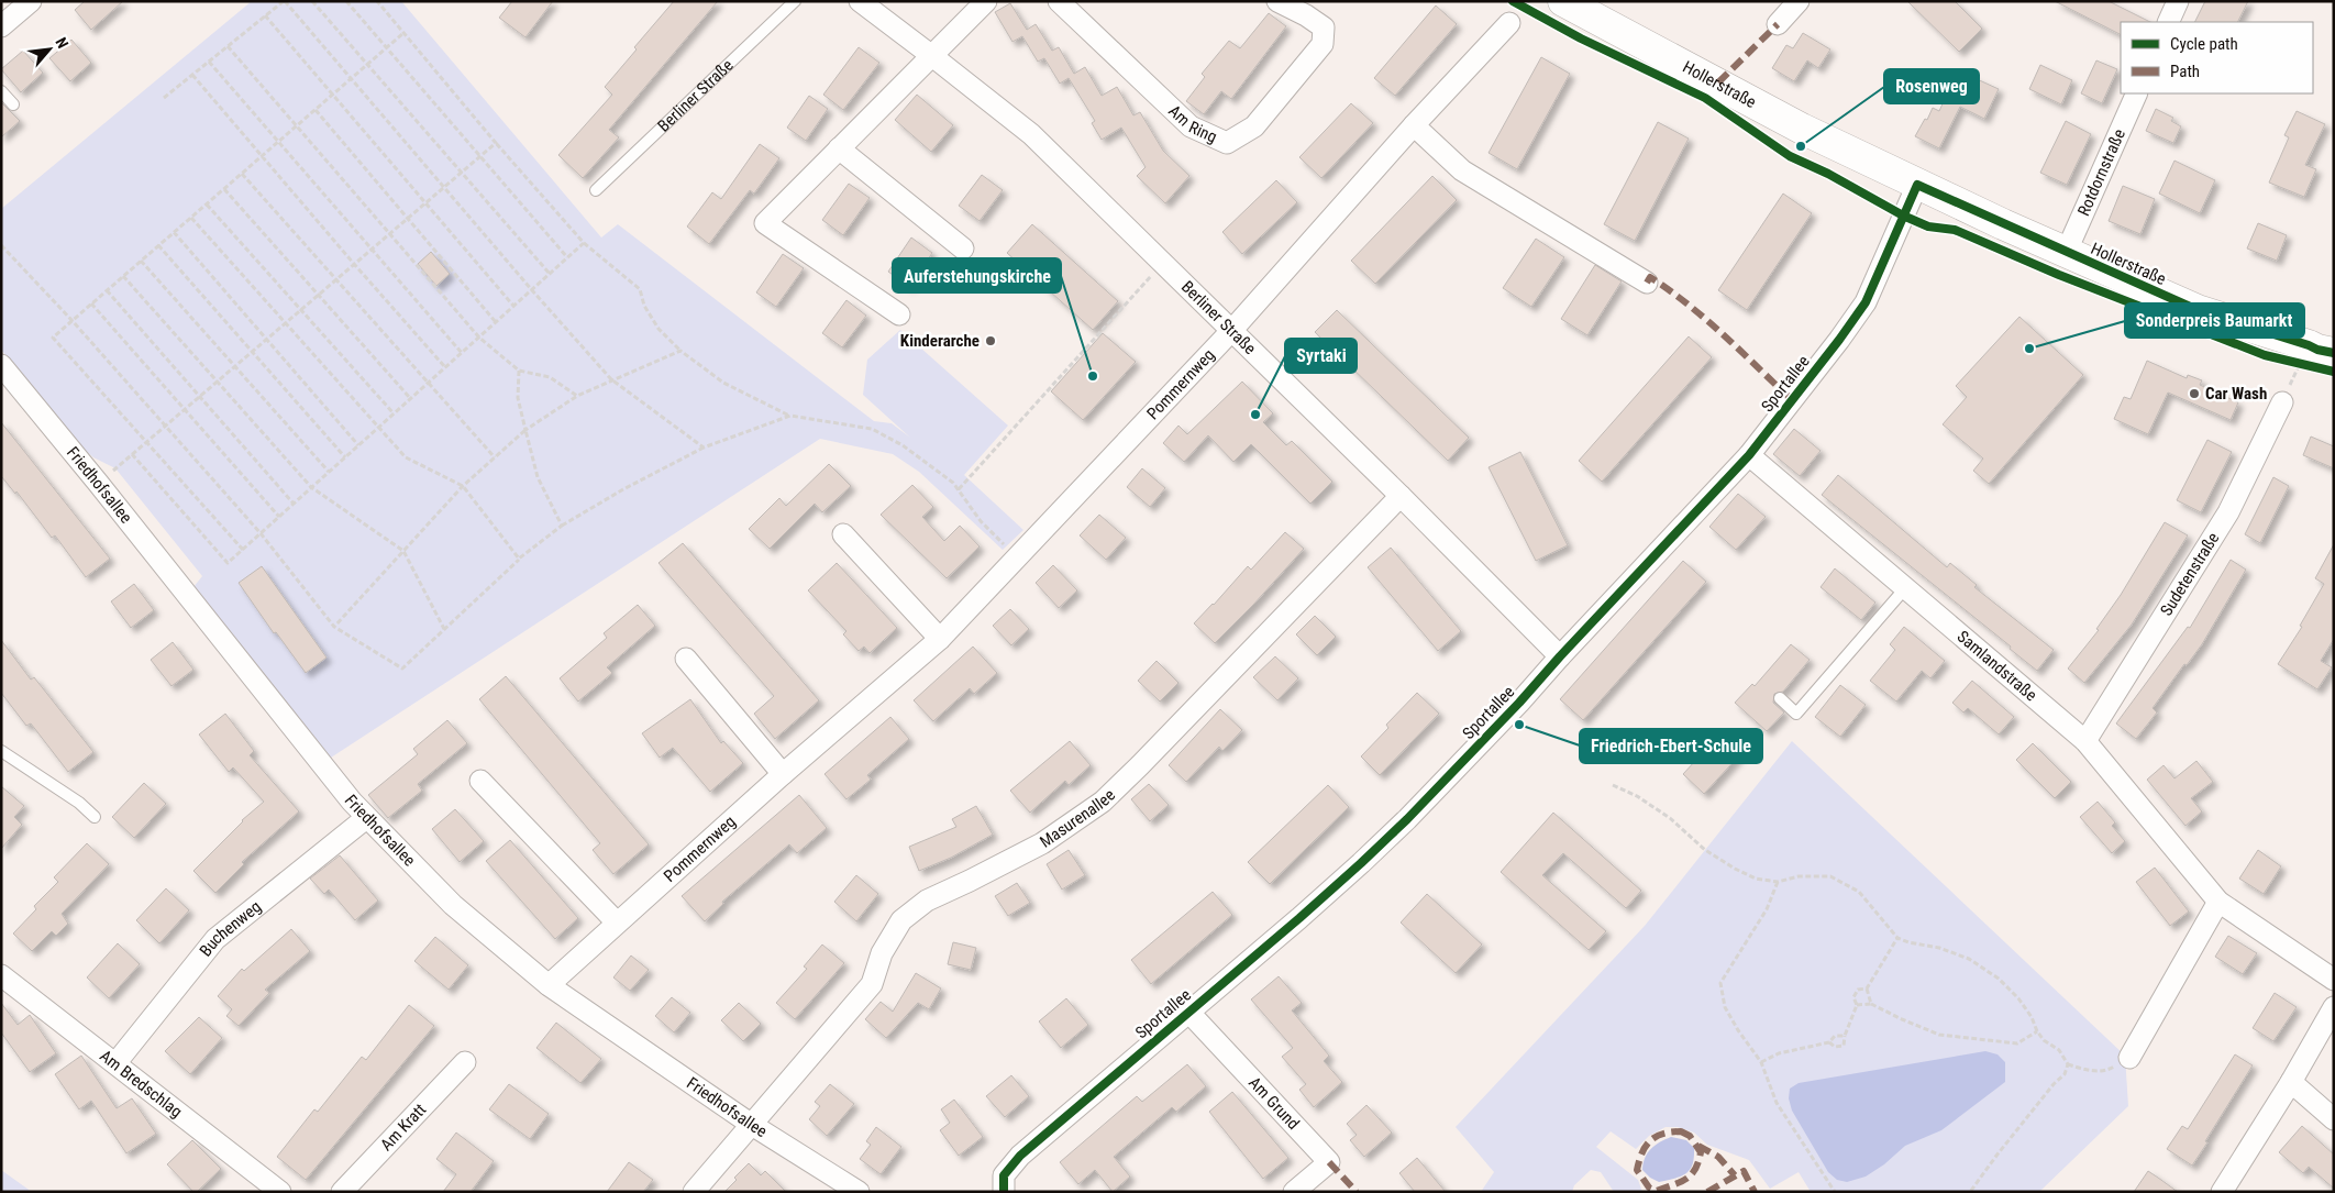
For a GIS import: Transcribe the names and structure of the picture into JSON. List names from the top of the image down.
{
  "streets": {
    "main road": ["Hollerstraße"],
    "street": [
      "Berliner Straße",
      "Am Ring",
      "Rotdornstraße",
      "Sportallee",
      "Pommernweg",
      "Friedhofsallee",
      "Sudetenstraße",
      "Samlandstraße",
      "Masurenallee",
      "Buchenweg",
      "Am Bredschlag",
      "Am Grund",
      "Am Kratt"
    ]
  },
  "crossings": [
    ["Hollerstraße", "Rotdornstraße"],
    ["Hollerstraße", "Sportallee"],
    ["Berliner Straße", "Sportallee"],
    ["Berliner Straße", "Pommernweg"],
    ["Berliner Straße", "Masurenallee"],
    ["Sportallee", "Samlandstraße"],
    ["Sportallee", "Am Grund"],
    ["Pommernweg", "Friedhofsallee"],
    ["Friedhofsallee", "Masurenallee"],
    ["Friedhofsallee", "Buchenweg"],
    ["Sudetenstraße", "Samlandstraße"],
    ["Buchenweg", "Am Bredschlag"]
  ],
  "places": [
    "Rosenweg",
    "Kinderarche",
    "Sonderpreis Baumarkt",
    "Auferstehungskirche",
    "Car Wash",
    "Syrtaki",
    "Friedrich-Ebert-Schule"
  ],
  "legend": ["Cycle path", "Path"],
  "north": "top right"
}
